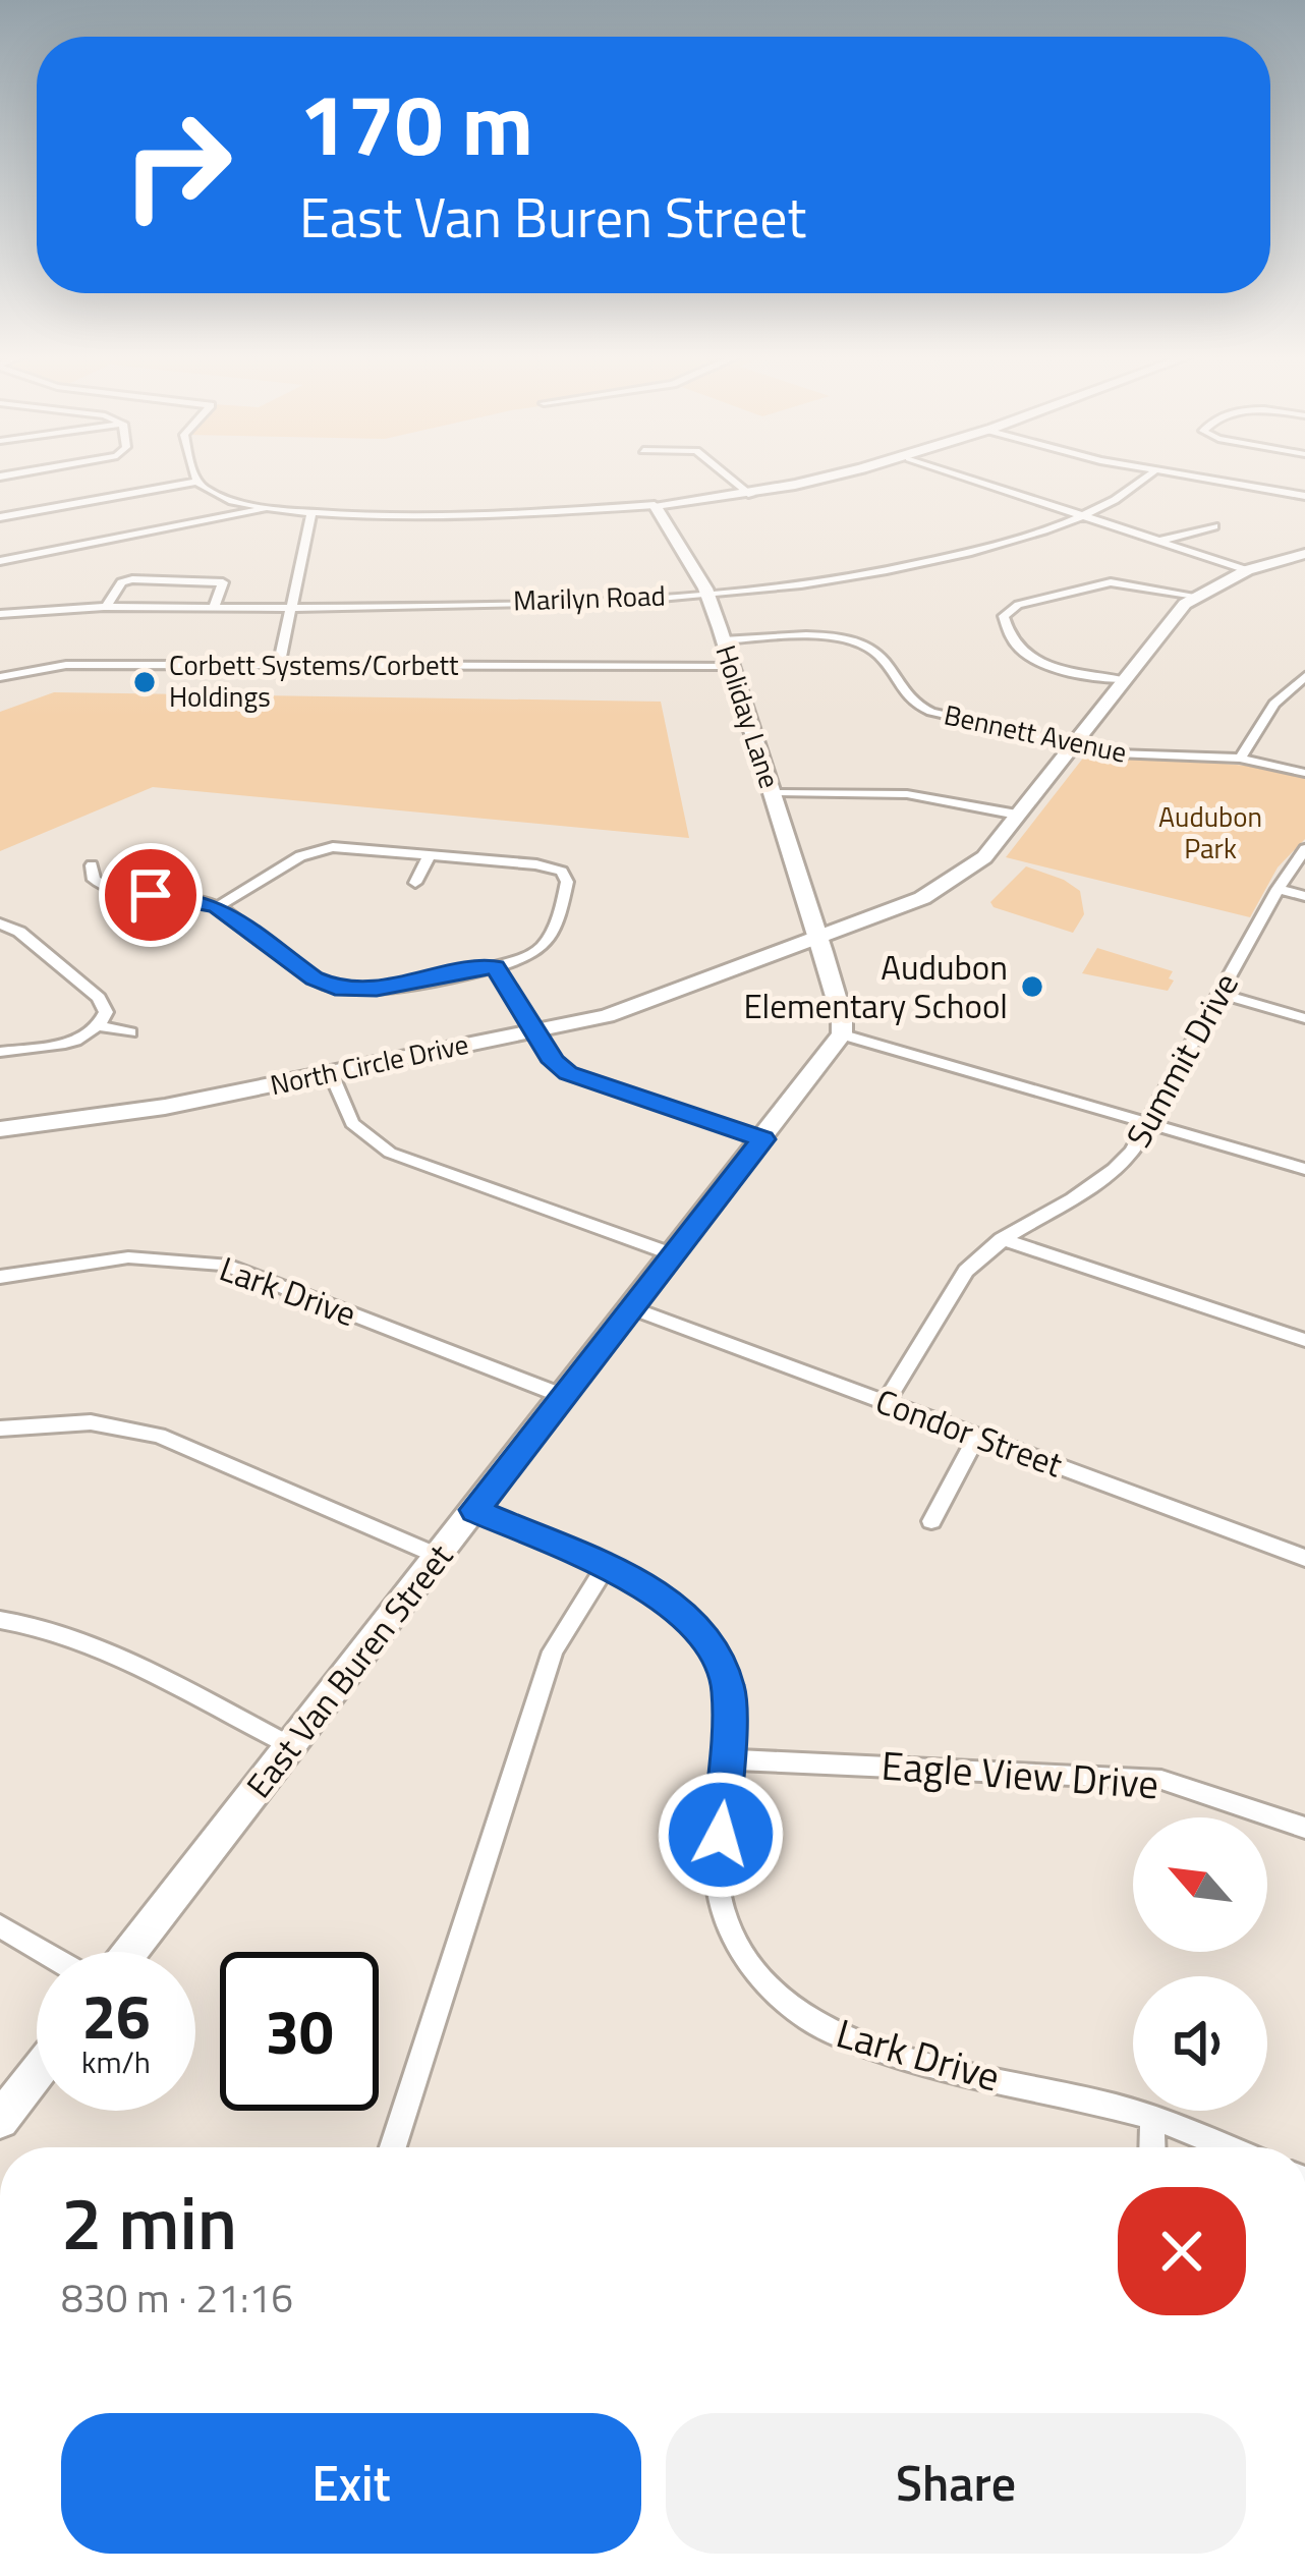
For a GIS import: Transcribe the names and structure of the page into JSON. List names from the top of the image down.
{
  "streets": {
    "street": [
      "Marilyn Road",
      "Holiday Lane",
      "Bennett Avenue",
      "Summit Drive",
      "North Circle Drive",
      "Lark Drive",
      "Condor Street",
      "East Van Buren Street",
      "Eagle View Drive"
    ]
  },
  "crossings": [
    ["Marilyn Road", "Holiday Lane"],
    ["Holiday Lane", "Bennett Avenue"],
    ["Holiday Lane", "North Circle Drive"],
    ["Bennett Avenue", "North Circle Drive"],
    ["Summit Drive", "Condor Street"],
    ["Lark Drive", "East Van Buren Street"],
    ["Lark Drive", "Eagle View Drive"],
    ["Condor Street", "East Van Buren Street"]
  ],
  "parks": ["Audubon Park"],
  "places": ["Corbett Systems/Corbett Holdings", "Audubon Elementary School"],
  "north": "top left",
  "page": {
    "turn": ["170 m", "East Van Buren Street"],
    "speed": "26 km/h",
    "limit": "30",
    "heading": ["2 min", "830 m · 21:16"],
    "buttons": ["Exit", "Share"]
  }
}
